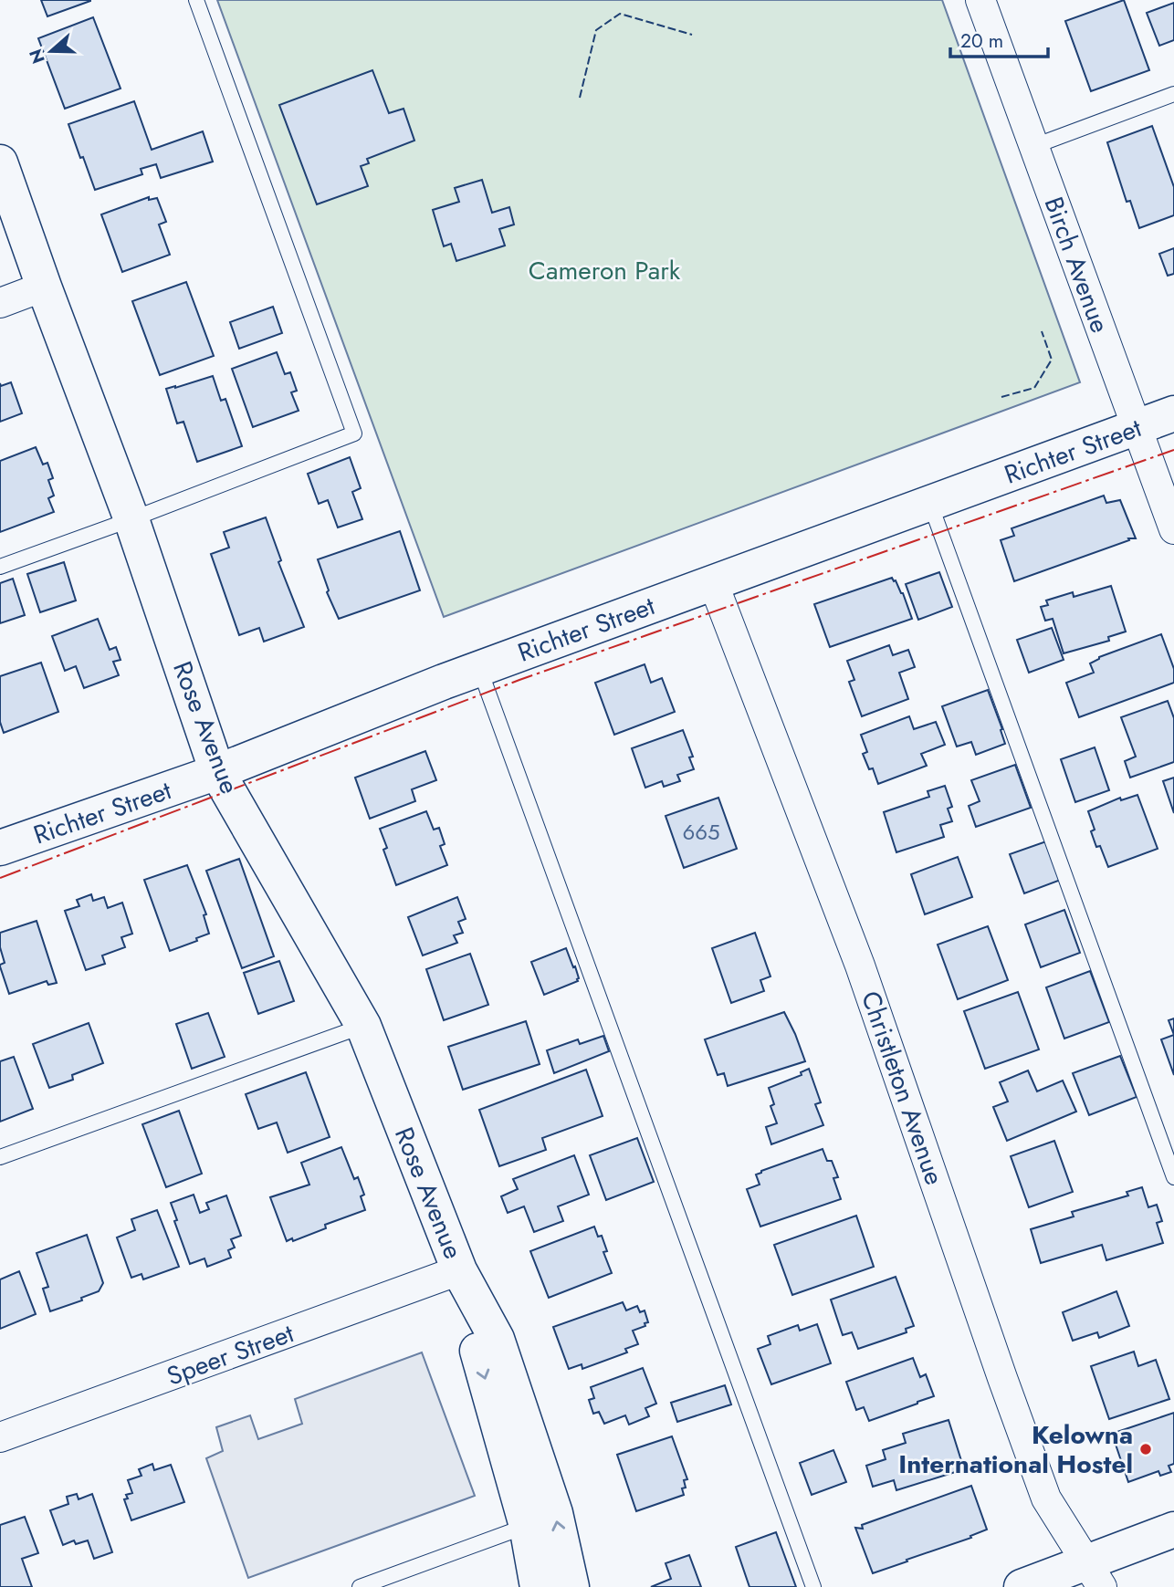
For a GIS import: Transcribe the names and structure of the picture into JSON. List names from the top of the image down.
{
  "streets": {
    "street": [
      "Birch Avenue",
      "Richter Street",
      "Rose Avenue",
      "Christleton Avenue",
      "Speer Street"
    ]
  },
  "crossings": [
    ["Birch Avenue", "Richter Street"],
    ["Richter Street", "Rose Avenue"],
    ["Richter Street", "Christleton Avenue"],
    ["Rose Avenue", "Speer Street"]
  ],
  "parks": ["Cameron Park"],
  "places": ["Kelowna International Hostel"],
  "house_numbers": ["665"],
  "scale_bar": "20 m",
  "north": "left"
}
